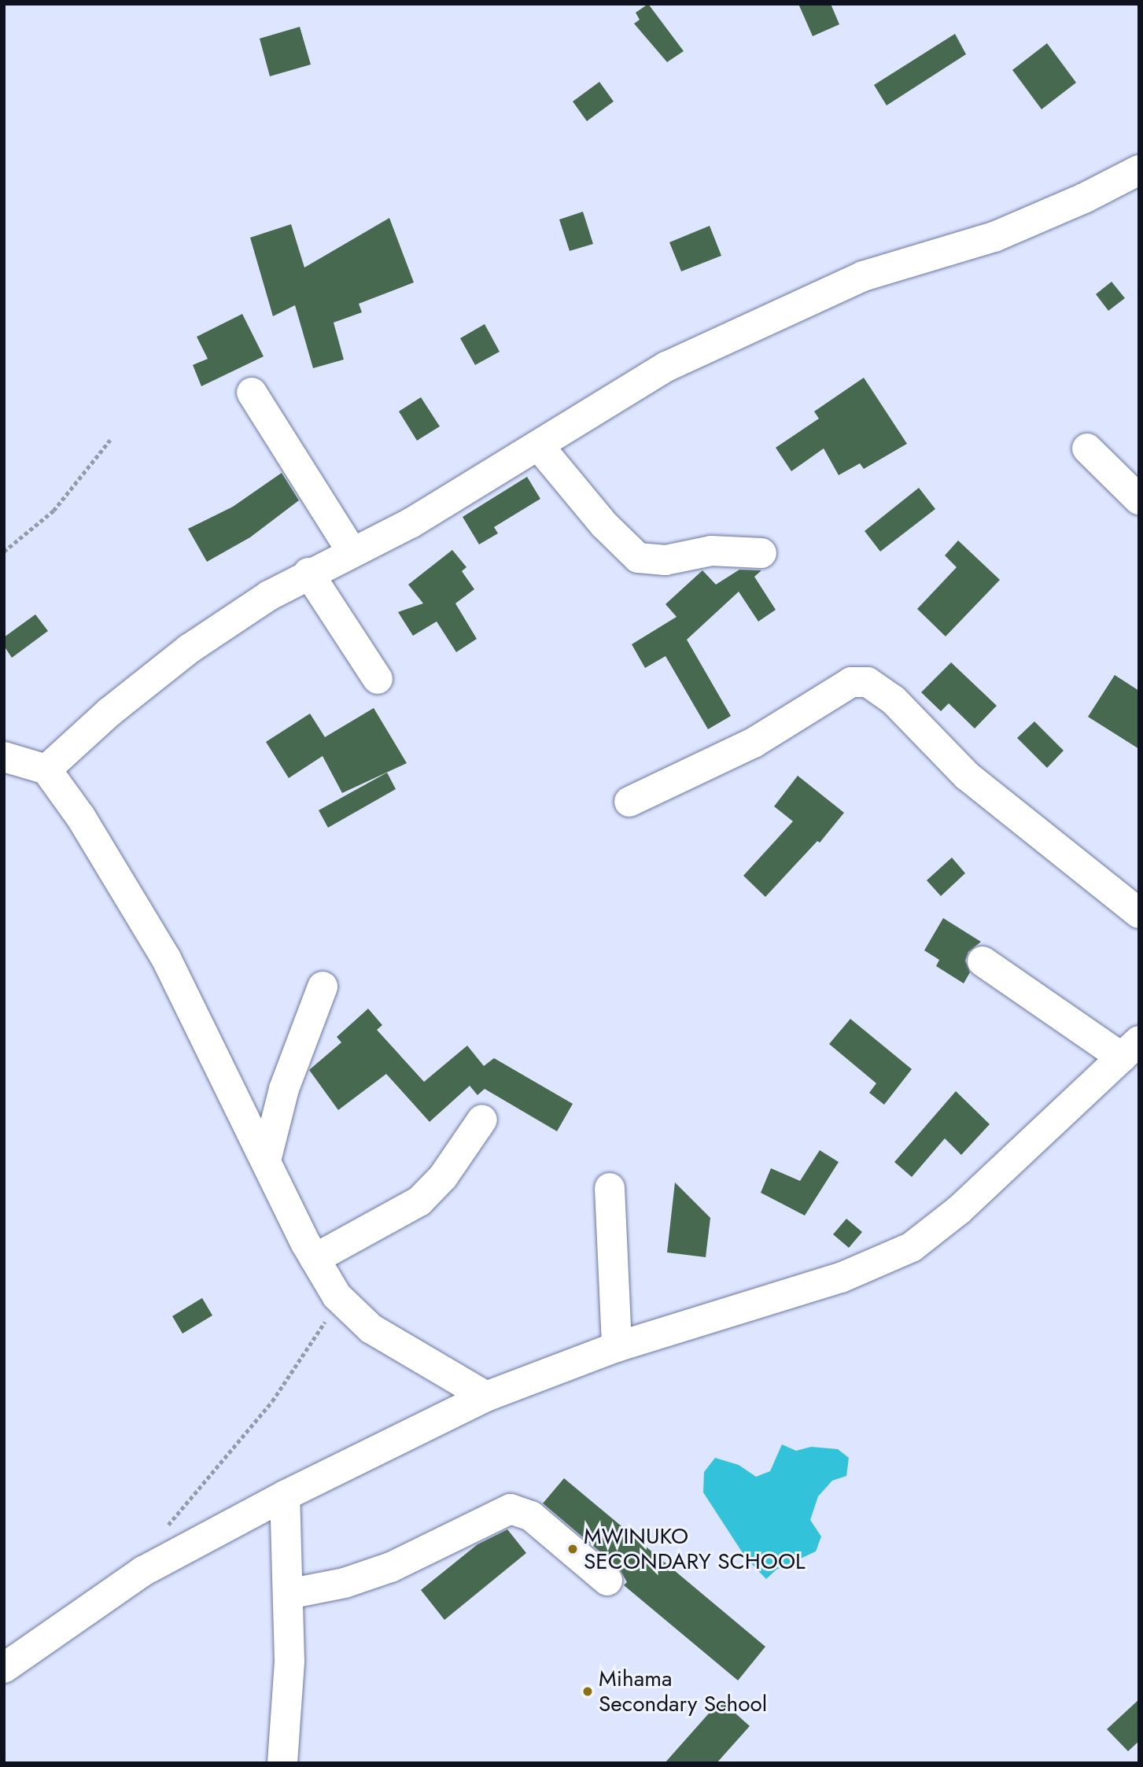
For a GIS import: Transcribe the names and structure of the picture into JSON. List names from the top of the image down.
{
  "places": ["MWINUKO SECONDARY SCHOOL", "Mihama Secondary School"]
}
